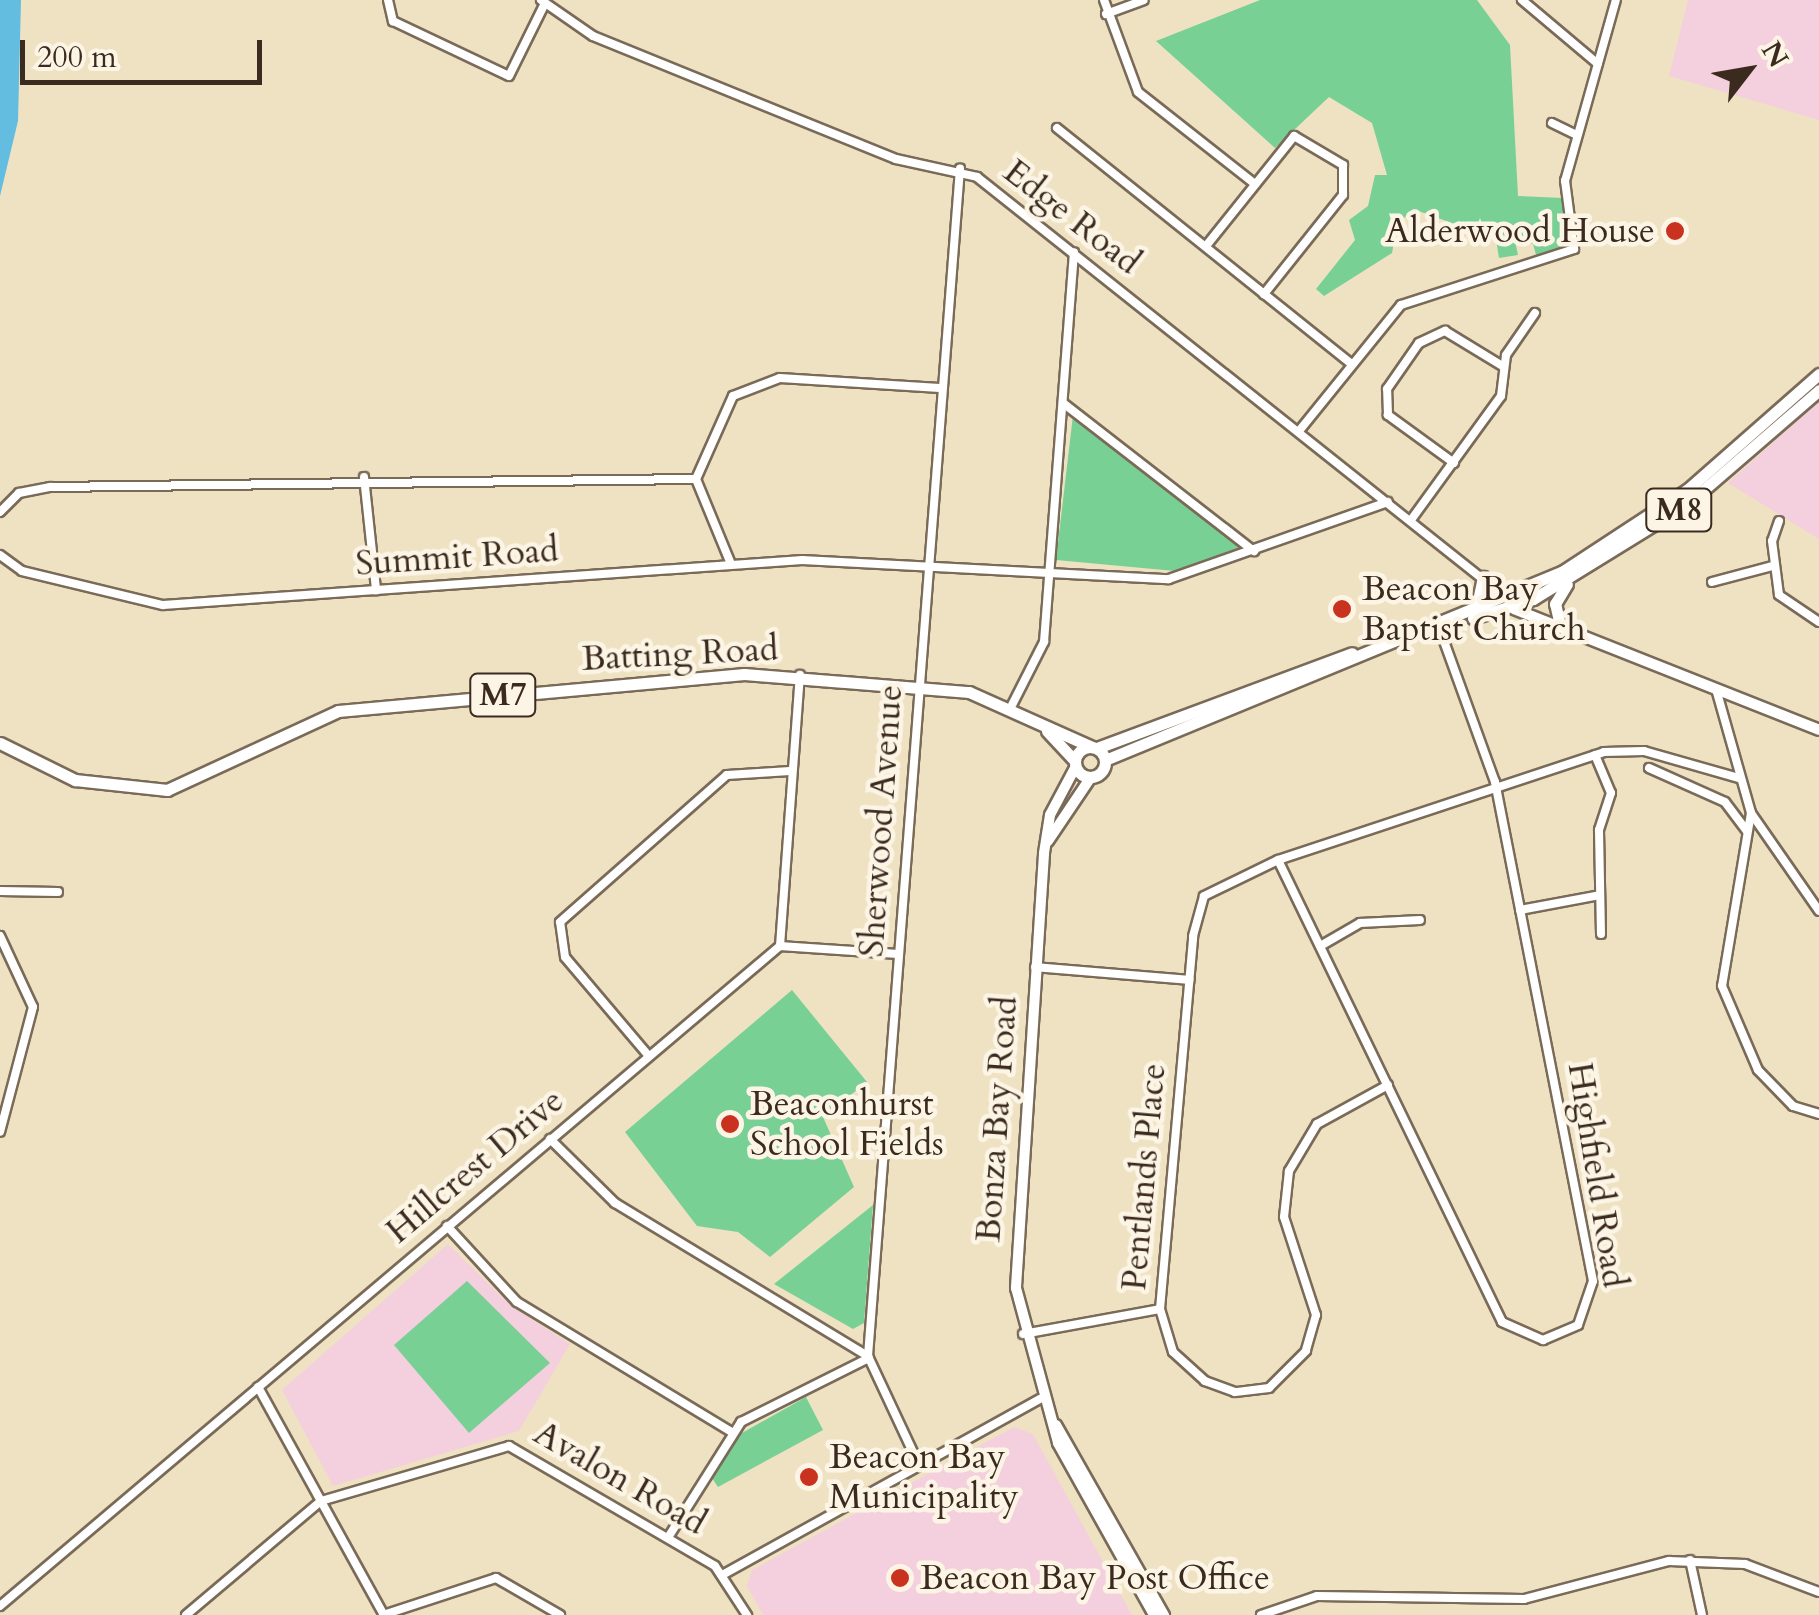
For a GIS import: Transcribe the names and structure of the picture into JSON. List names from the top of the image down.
{
  "streets": {
    "main road": ["M8", "Batting Road", "M7"],
    "street": [
      "Edge Road",
      "Summit Road",
      "Sherwood Avenue",
      "Bonza Bay Road",
      "Hillcrest Drive",
      "Highfield Road",
      "Pentlands Place",
      "Avalon Road"
    ]
  },
  "crossings": [
    ["Edge Road", "M8"],
    ["Edge Road", "Summit Road"],
    ["Edge Road", "Sherwood Avenue"],
    ["M8", "Batting Road"],
    ["M8", "Highfield Road"],
    ["Summit Road", "Sherwood Avenue"],
    ["Batting Road", "Sherwood Avenue"],
    ["Batting Road", "Bonza Bay Road"],
    ["Highfield Road", "Pentlands Place"]
  ],
  "places": [
    "Alderwood House",
    "Beacon Bay Baptist Church",
    "Beaconhurst School Fields",
    "Beacon Bay Municipality",
    "Beacon Bay Post Office"
  ],
  "scale_bar": "200 m",
  "north": "top right"
}
